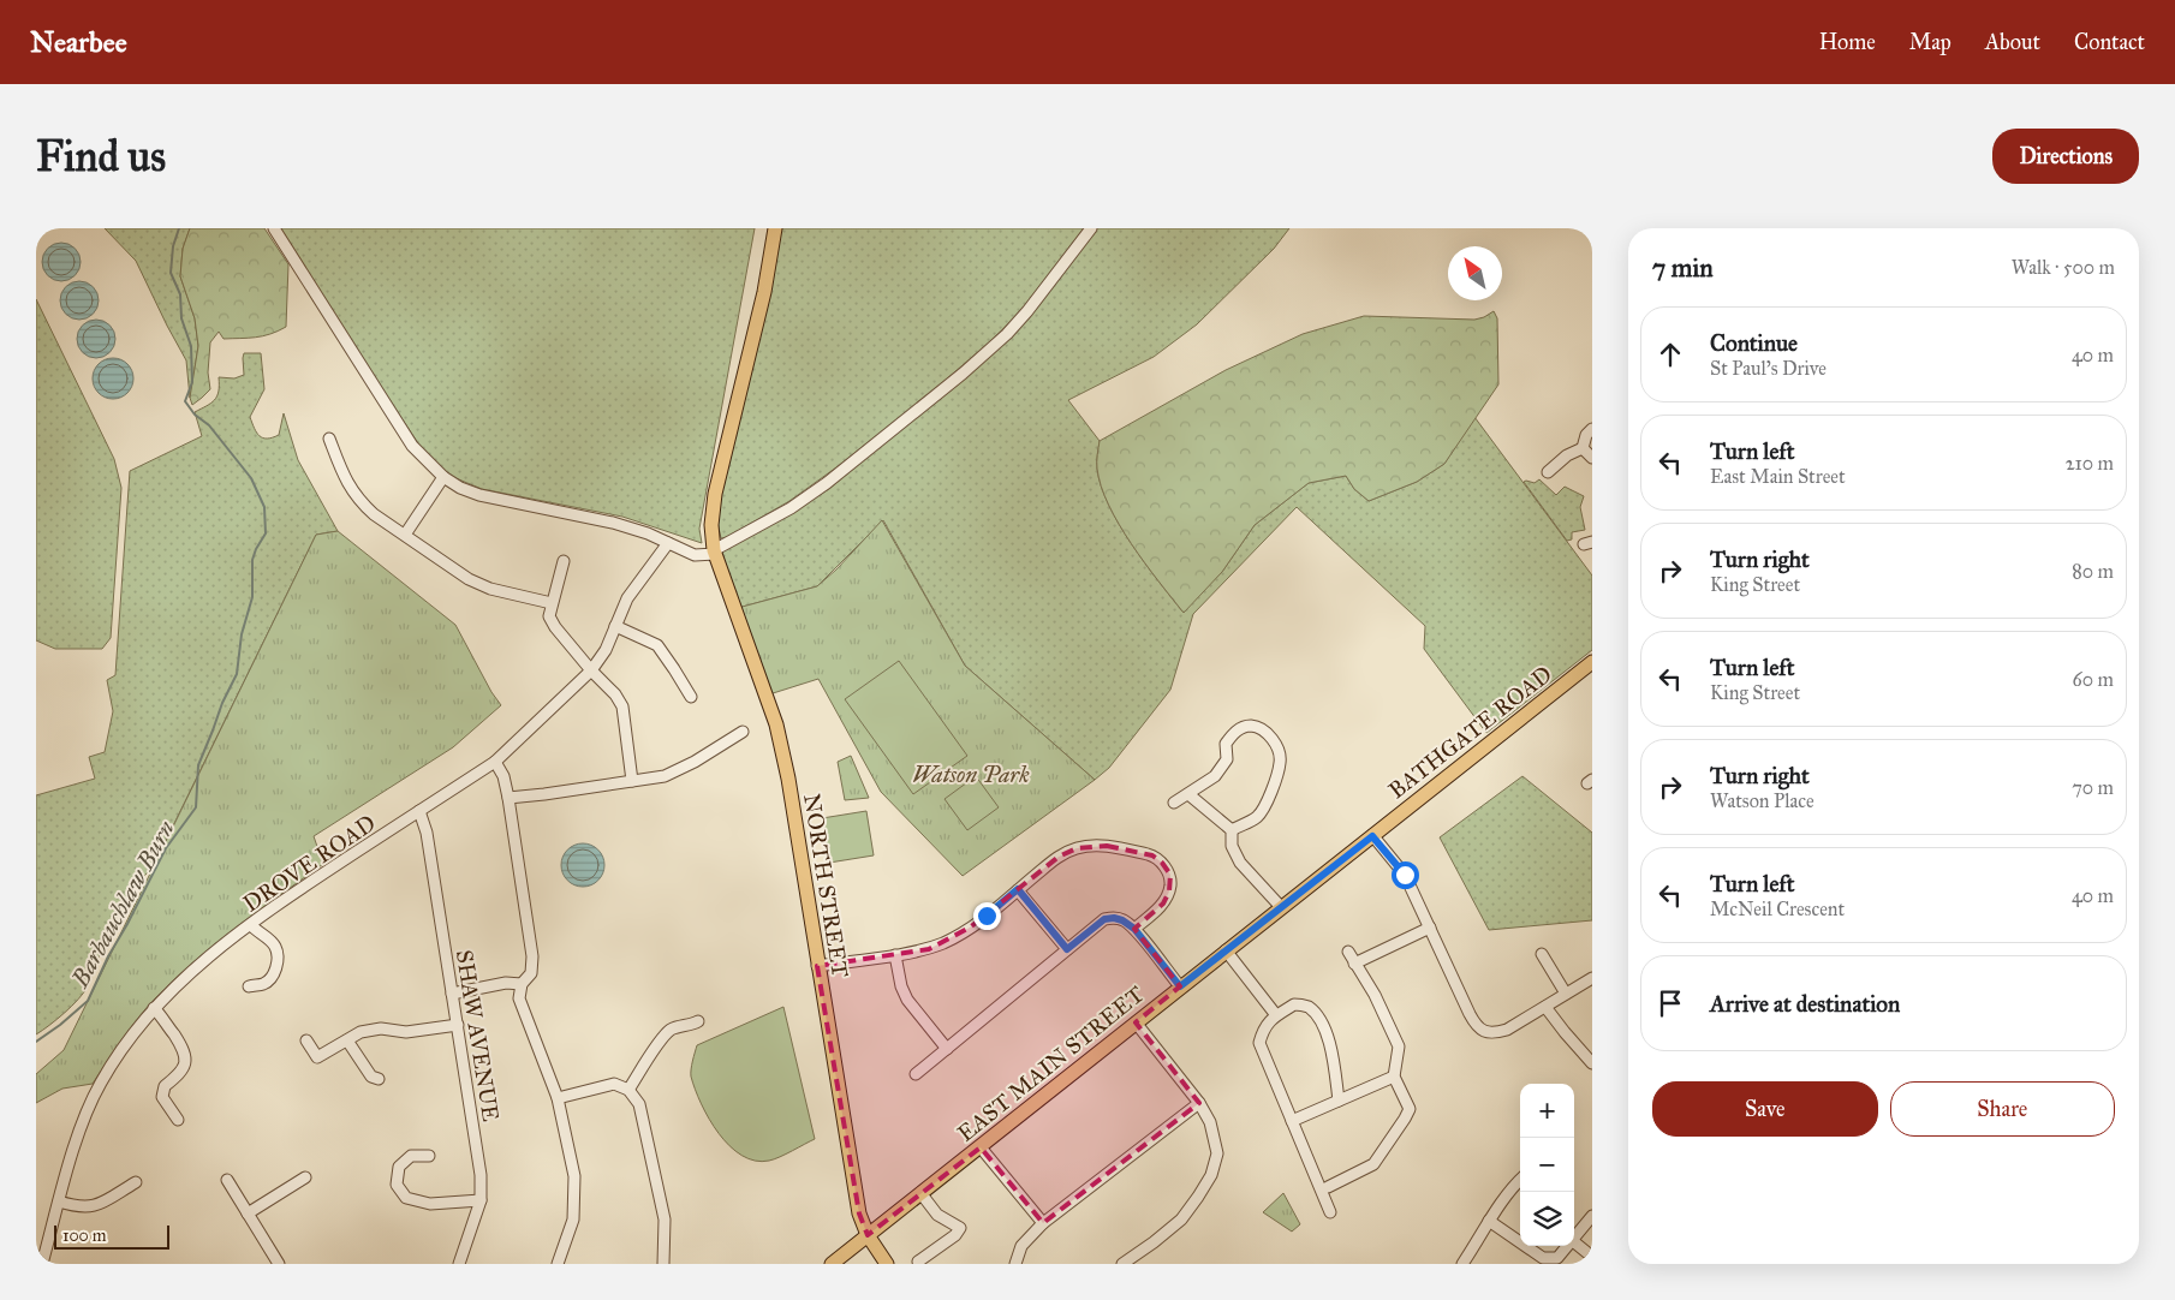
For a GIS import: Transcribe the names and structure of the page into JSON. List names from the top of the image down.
{
  "streets": {
    "main road": ["BATHGATE ROAD", "NORTH STREET", "EAST MAIN STREET"],
    "street": ["DROVE ROAD", "SHAW AVENUE"]
  },
  "crossings": [
    ["BATHGATE ROAD", "EAST MAIN STREET"],
    ["DROVE ROAD", "SHAW AVENUE"],
    ["NORTH STREET", "EAST MAIN STREET"]
  ],
  "water": ["Barbauchlaw Burn"],
  "parks": ["Watson Park"],
  "scale_bar": "100 m",
  "north": "top left",
  "page": {
    "header": "Nearbee",
    "nav": [
      "Home",
      "Map",
      "About",
      "Contact"
    ],
    "buttons": [
      "Directions",
      ["Save", "Share"]
    ],
    "title": "Find us",
    "heading": ["7 min", "Walk · 500 m"],
    "list": [
      ["Continue", "St Paul's Drive", "40 m"],
      ["Turn left", "East Main Street", "210 m"],
      ["Turn right", "King Street", "80 m"],
      ["Turn left", "King Street", "60 m"],
      ["Turn right", "Watson Place", "70 m"],
      ["Turn left", "McNeil Crescent", "40 m"],
      "Arrive at destination"
    ],
    "map_buttons": ["+", "−"],
    "scale": "100 m"
  }
}
